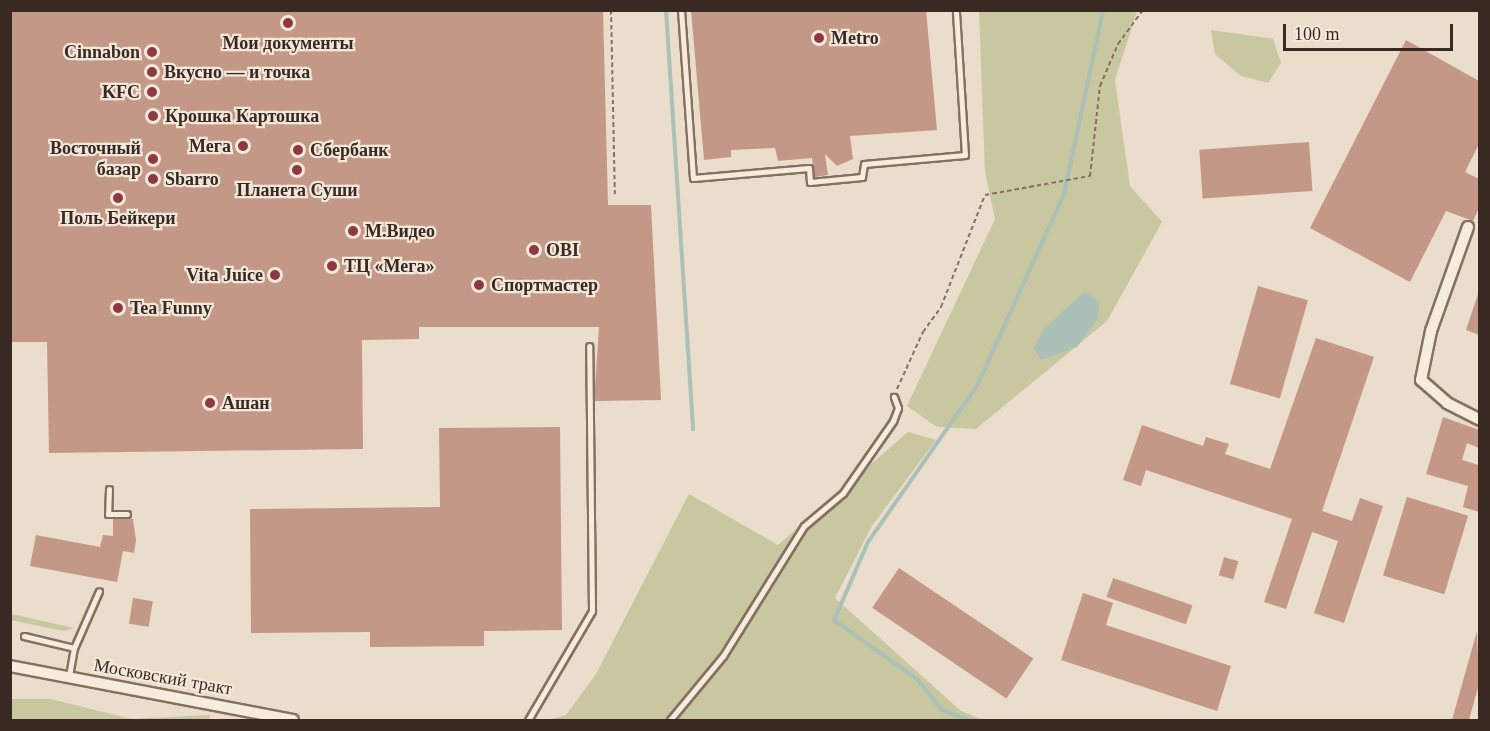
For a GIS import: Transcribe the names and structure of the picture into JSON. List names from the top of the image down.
{
  "streets": {
    "street": ["Московский тракт"]
  },
  "places": [
    "Мои документы",
    "Metro",
    "Cinnabon",
    "Вкусно — и точка",
    "KFC",
    "Крошка Картошка",
    "Мега",
    "Сбербанк",
    "Восточный базар",
    "Планета Суши",
    "Sbarro",
    "Поль Бейкери",
    "М.Видео",
    "OBI",
    "ТЦ «Мега»",
    "Vita Juice",
    "Спортмастер",
    "Tea Funny",
    "Ашан"
  ],
  "scale_bar": "100 m"
}
